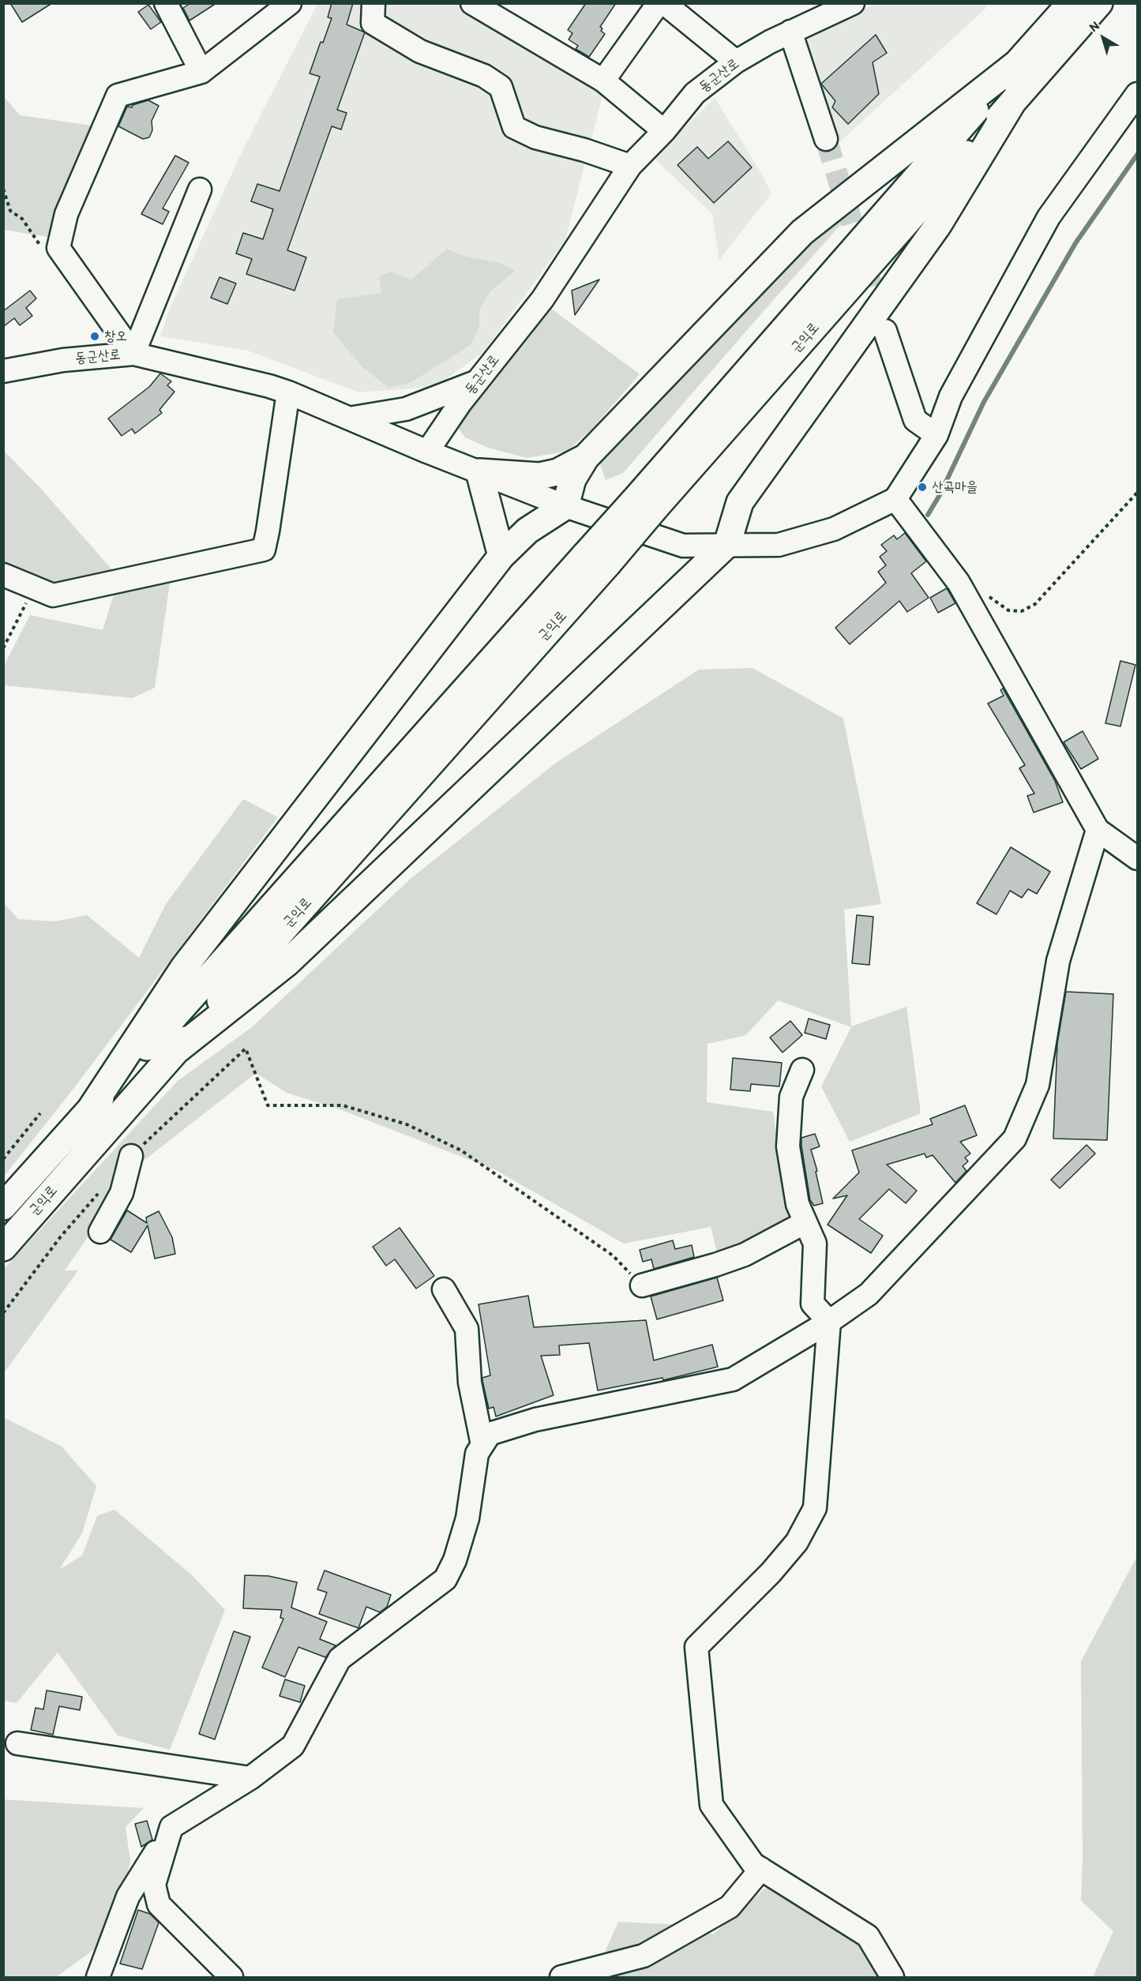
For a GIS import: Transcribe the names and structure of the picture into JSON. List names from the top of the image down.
{
  "streets": {
    "highway": ["군익로"],
    "street": ["동군산로"]
  },
  "places": ["창오", "산곡마을"],
  "north": "top left"
}
